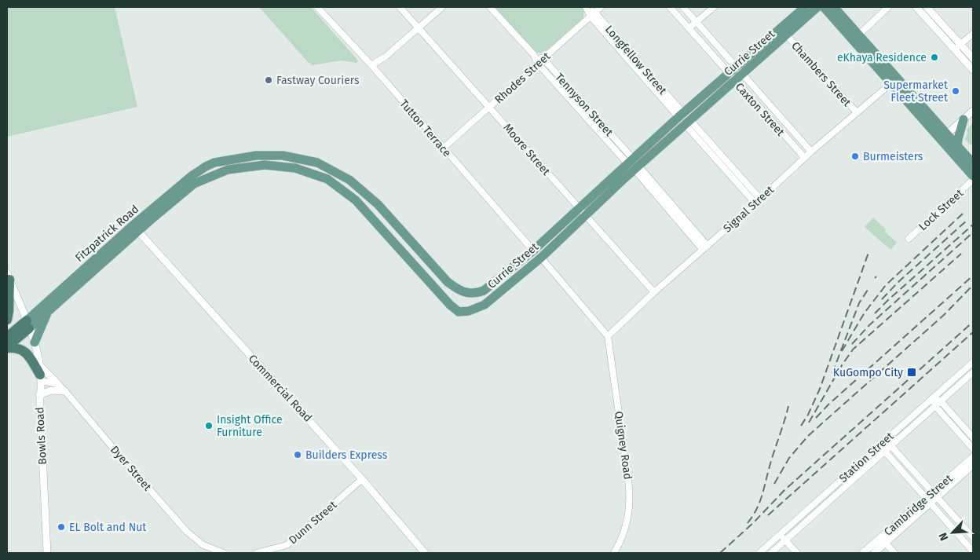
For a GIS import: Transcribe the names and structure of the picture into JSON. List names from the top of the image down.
{
  "streets": {
    "main road": ["Currie Street", "Fitzpatrick Road"],
    "street": [
      "Longfellow Street",
      "Chambers Street",
      "Rhodes Street",
      "Tennyson Street",
      "Caxton Street",
      "Tutton Terrace",
      "Moore Street",
      "Signal Street",
      "Lock Street",
      "Commercial Road",
      "Bowls Road",
      "Quigney Road",
      "Station Street",
      "Dyer Street",
      "Cambridge Street",
      "Dunn Street"
    ]
  },
  "crossings": [
    ["Currie Street", "Longfellow Street"],
    ["Currie Street", "Chambers Street"],
    ["Currie Street", "Tennyson Street"],
    ["Currie Street", "Caxton Street"],
    ["Currie Street", "Tutton Terrace"],
    ["Currie Street", "Moore Street"],
    ["Currie Street", "Fitzpatrick Road"],
    ["Longfellow Street", "Rhodes Street"],
    ["Chambers Street", "Signal Street"],
    ["Rhodes Street", "Tennyson Street"],
    ["Rhodes Street", "Tutton Terrace"],
    ["Rhodes Street", "Moore Street"],
    ["Tennyson Street", "Signal Street"],
    ["Caxton Street", "Signal Street"],
    ["Moore Street", "Signal Street"],
    ["Signal Street", "Quigney Road"],
    ["Fitzpatrick Road", "Commercial Road"],
    ["Fitzpatrick Road", "Bowls Road"],
    ["Commercial Road", "Dunn Street"]
  ],
  "places": {
    "other": [
      "eKhaya Residence",
      "Fastway Couriers",
      "Supermarket Fleet Street",
      "Burmeisters",
      "Insight Office Furniture",
      "Builders Express",
      "EL Bolt and Nut"
    ],
    "transit": ["KuGompo City"]
  },
  "north": "bottom left"
}
